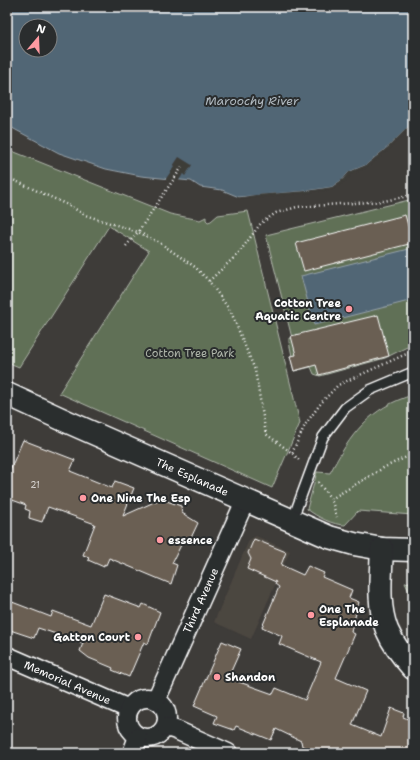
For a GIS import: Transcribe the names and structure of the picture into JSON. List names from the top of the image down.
{
  "streets": {
    "street": ["The Esplanade", "Third Avenue", "Memorial Avenue"]
  },
  "crossings": [
    ["The Esplanade", "Third Avenue"],
    ["Third Avenue", "Memorial Avenue"]
  ],
  "water": ["Maroochy River"],
  "parks": ["Cotton Tree Park"],
  "places": [
    "Cotton Tree Aquatic Centre",
    "One Nine The Esp",
    "essence",
    "One The Esplanade",
    "Gatton Court",
    "Shandon"
  ],
  "house_numbers": ["21"],
  "north": "top"
}
